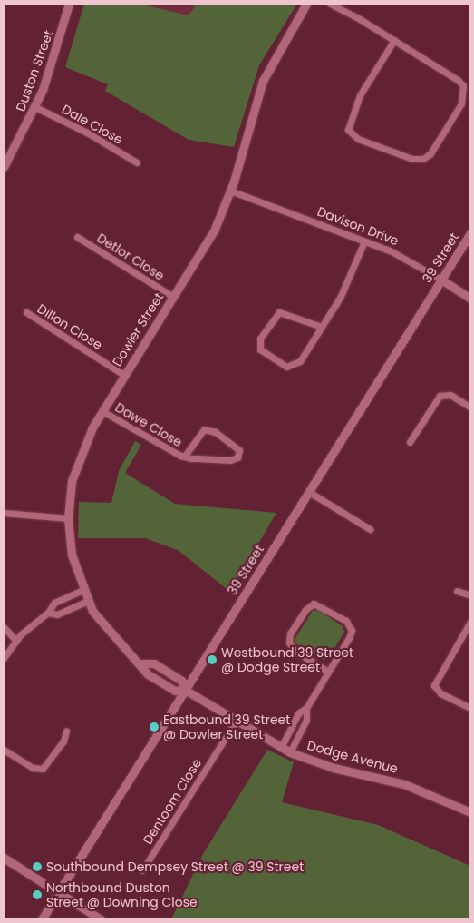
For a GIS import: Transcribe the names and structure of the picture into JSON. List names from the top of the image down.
{
  "streets": {
    "street": [
      "Duston Street",
      "Dale Close",
      "Davison Drive",
      "Detlor Close",
      "39 Street",
      "Dillon Close",
      "Dowler Street",
      "Dawe Close",
      "Dodge Avenue",
      "Dentoom Close"
    ]
  },
  "crossings": [
    ["Duston Street", "Dale Close"],
    ["Davison Drive", "39 Street"],
    ["Davison Drive", "Dowler Street"],
    ["Detlor Close", "Dowler Street"],
    ["39 Street", "Dowler Street"],
    ["39 Street", "Dodge Avenue"],
    ["Dillon Close", "Dowler Street"],
    ["Dowler Street", "Dawe Close"],
    ["Dowler Street", "Dodge Avenue"],
    ["Dodge Avenue", "Dentoom Close"]
  ],
  "places": [
    "Westbound 39 Street @ Dodge Street",
    "Eastbound 39 Street @ Dowler Street",
    "Southbound Dempsey Street @ 39 Street",
    "Northbound Duston Street @ Downing Close"
  ]
}
